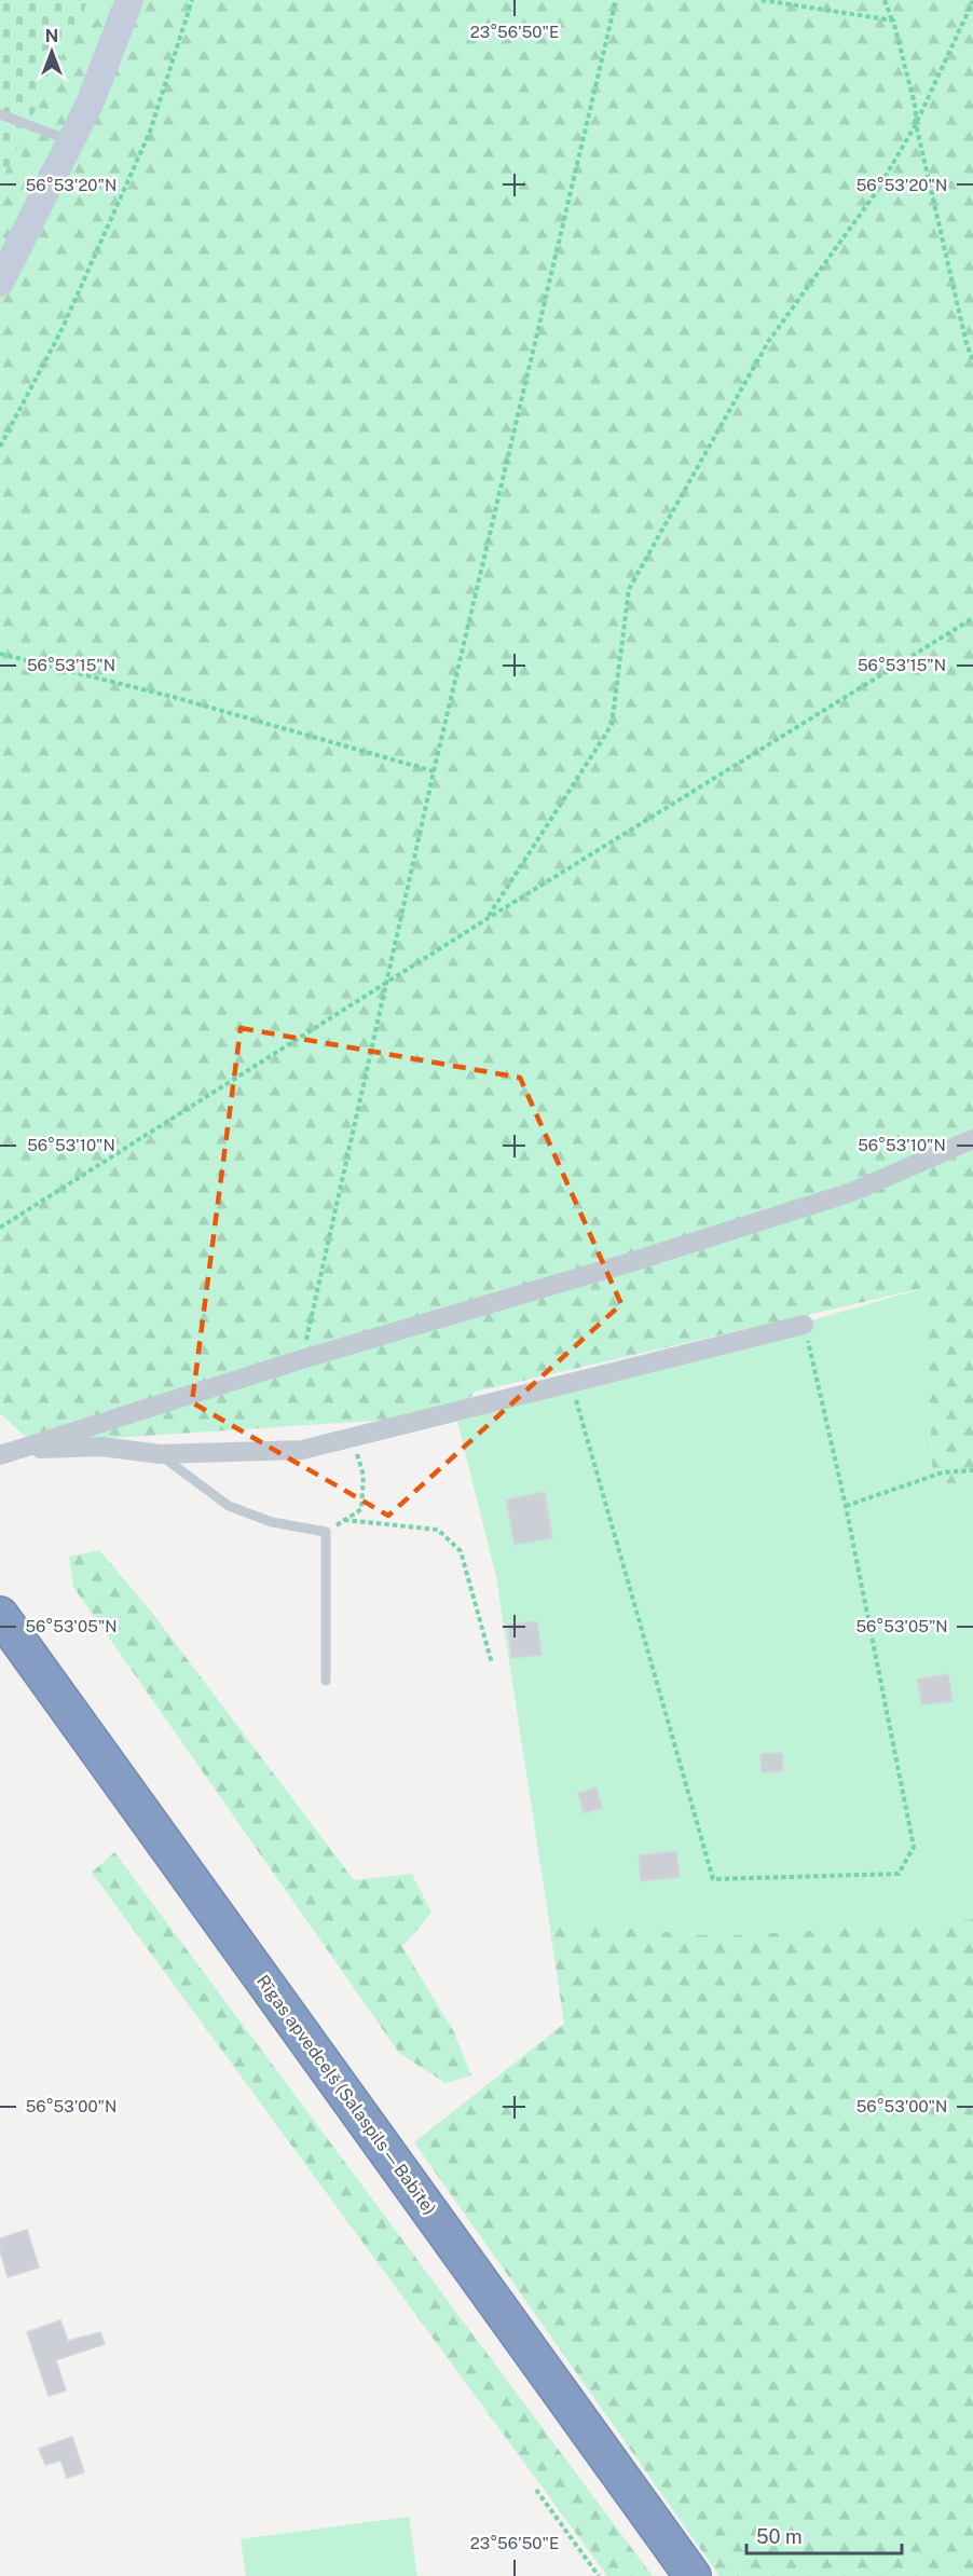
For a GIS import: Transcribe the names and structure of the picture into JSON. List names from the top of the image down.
{
  "streets": {
    "highway": ["Rīgas apvedceļš (Salaspils — Babīte)"]
  },
  "scale_bar": "50 m",
  "north": "top",
  "coordinates": [
    "23°56'50\"E",
    "56°53'20\"N",
    "56°53'15\"N",
    "56°53'10\"N",
    "56°53'05\"N",
    "56°53'00\"N"
  ]
}
